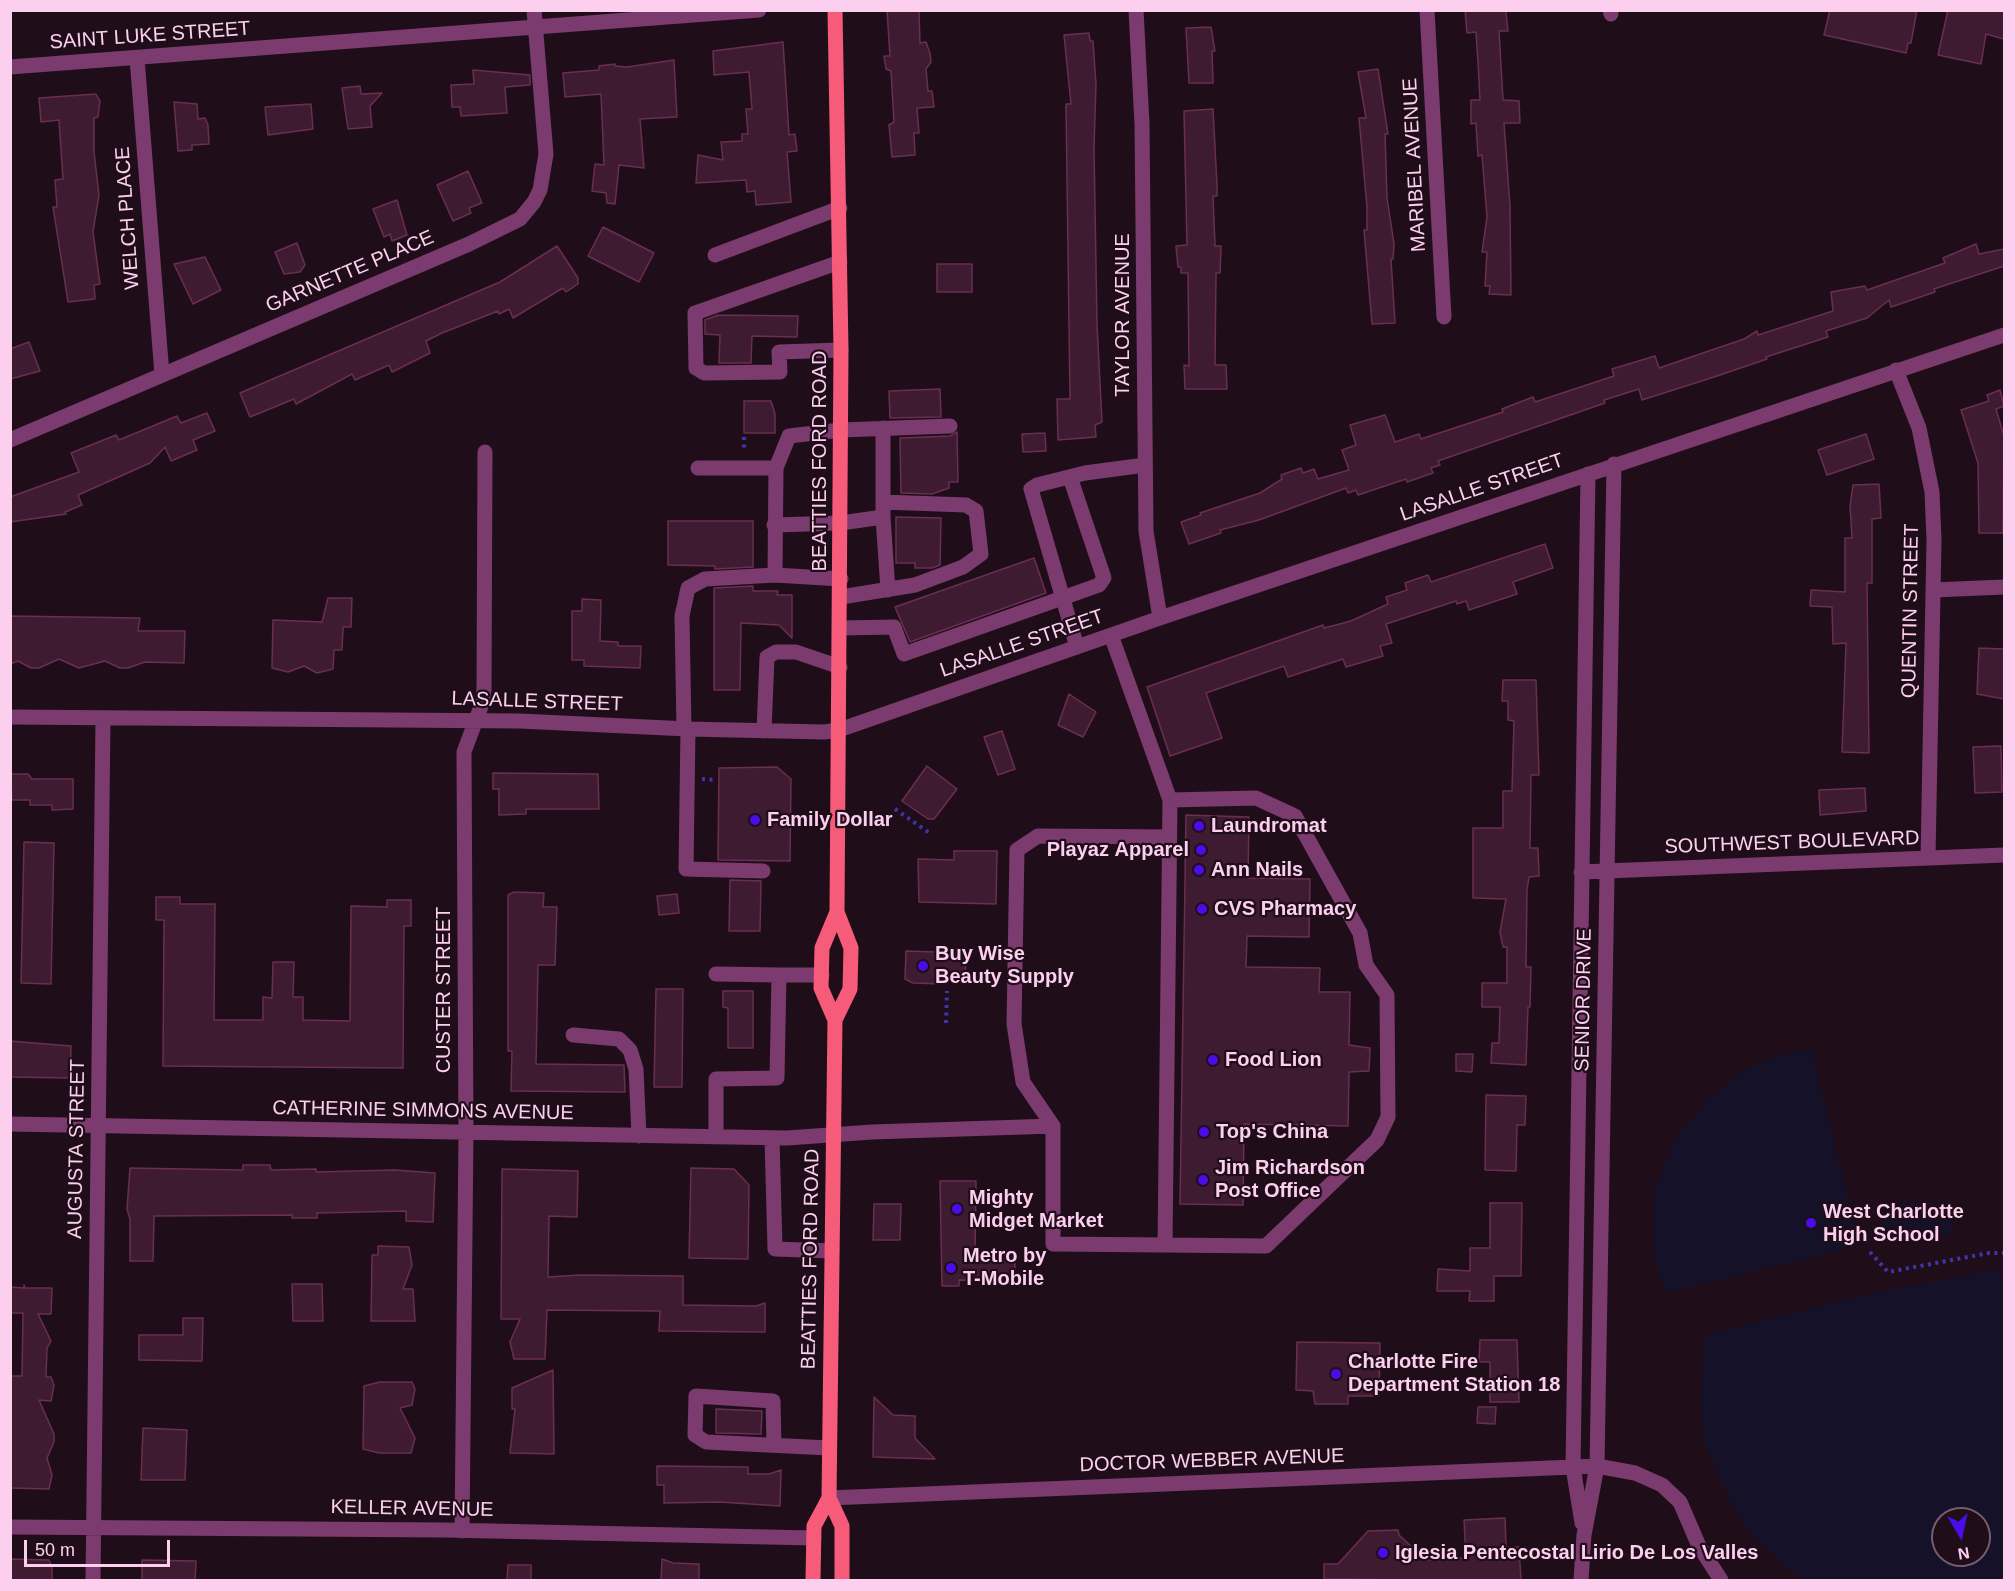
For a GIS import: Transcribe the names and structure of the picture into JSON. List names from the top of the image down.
{
  "streets": {
    "main road": ["BEATTIES FORD ROAD"],
    "street": [
      "SAINT LUKE STREET",
      "MARIBEL AVENUE",
      "WELCH PLACE",
      "GARNETTE PLACE",
      "TAYLOR AVENUE",
      "LASALLE STREET",
      "QUENTIN STREET",
      "SOUTHWEST BOULEVARD",
      "CUSTER STREET",
      "SENIOR DRIVE",
      "CATHERINE SIMMONS AVENUE",
      "AUGUSTA STREET",
      "DOCTOR WEBBER AVENUE",
      "KELLER AVENUE"
    ]
  },
  "crossings": [
    ["SAINT LUKE STREET", "WELCH PLACE"],
    ["SAINT LUKE STREET", "GARNETTE PLACE"],
    ["WELCH PLACE", "GARNETTE PLACE"],
    ["TAYLOR AVENUE", "LASALLE STREET"],
    ["BEATTIES FORD ROAD", "LASALLE STREET"],
    ["BEATTIES FORD ROAD", "CATHERINE SIMMONS AVENUE"],
    ["BEATTIES FORD ROAD", "DOCTOR WEBBER AVENUE"],
    ["BEATTIES FORD ROAD", "KELLER AVENUE"],
    ["LASALLE STREET", "QUENTIN STREET"],
    ["LASALLE STREET", "CUSTER STREET"],
    ["LASALLE STREET", "SENIOR DRIVE"],
    ["LASALLE STREET", "AUGUSTA STREET"],
    ["QUENTIN STREET", "SOUTHWEST BOULEVARD"],
    ["SOUTHWEST BOULEVARD", "SENIOR DRIVE"],
    ["CUSTER STREET", "CATHERINE SIMMONS AVENUE"],
    ["CUSTER STREET", "KELLER AVENUE"],
    ["SENIOR DRIVE", "DOCTOR WEBBER AVENUE"],
    ["CATHERINE SIMMONS AVENUE", "AUGUSTA STREET"],
    ["AUGUSTA STREET", "KELLER AVENUE"]
  ],
  "places": [
    "Family Dollar",
    "Laundromat",
    "Playaz Apparel",
    "Ann Nails",
    "CVS Pharmacy",
    "Buy Wise Beauty Supply",
    "Food Lion",
    "Top's China",
    "Jim Richardson Post Office",
    "Mighty Midget Market",
    "West Charlotte High School",
    "Metro by T-Mobile",
    "Charlotte Fire Department Station 18",
    "Iglesia Pentecostal Lirio De Los Valles"
  ],
  "scale_bar": "50 m",
  "north": "bottom"
}
